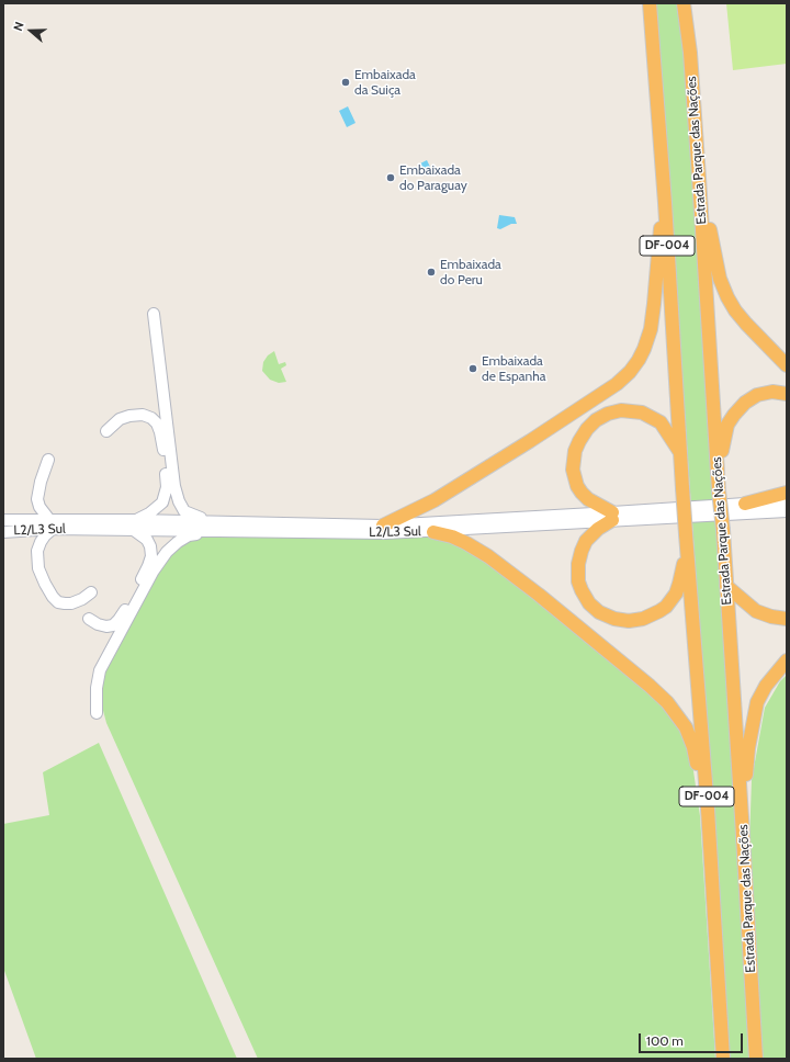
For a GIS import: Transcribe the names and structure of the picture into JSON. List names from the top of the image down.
{
  "streets": {
    "highway": ["Estrada Parque das Nações", "DF-004"],
    "main road": ["L2/L3 Sul"]
  },
  "places": [
    "Embaixada da Suiça",
    "Embaixada do Paraguay",
    "Embaixada do Peru",
    "Embaixada de Espanha"
  ],
  "scale_bar": "100 m",
  "north": "left"
}
